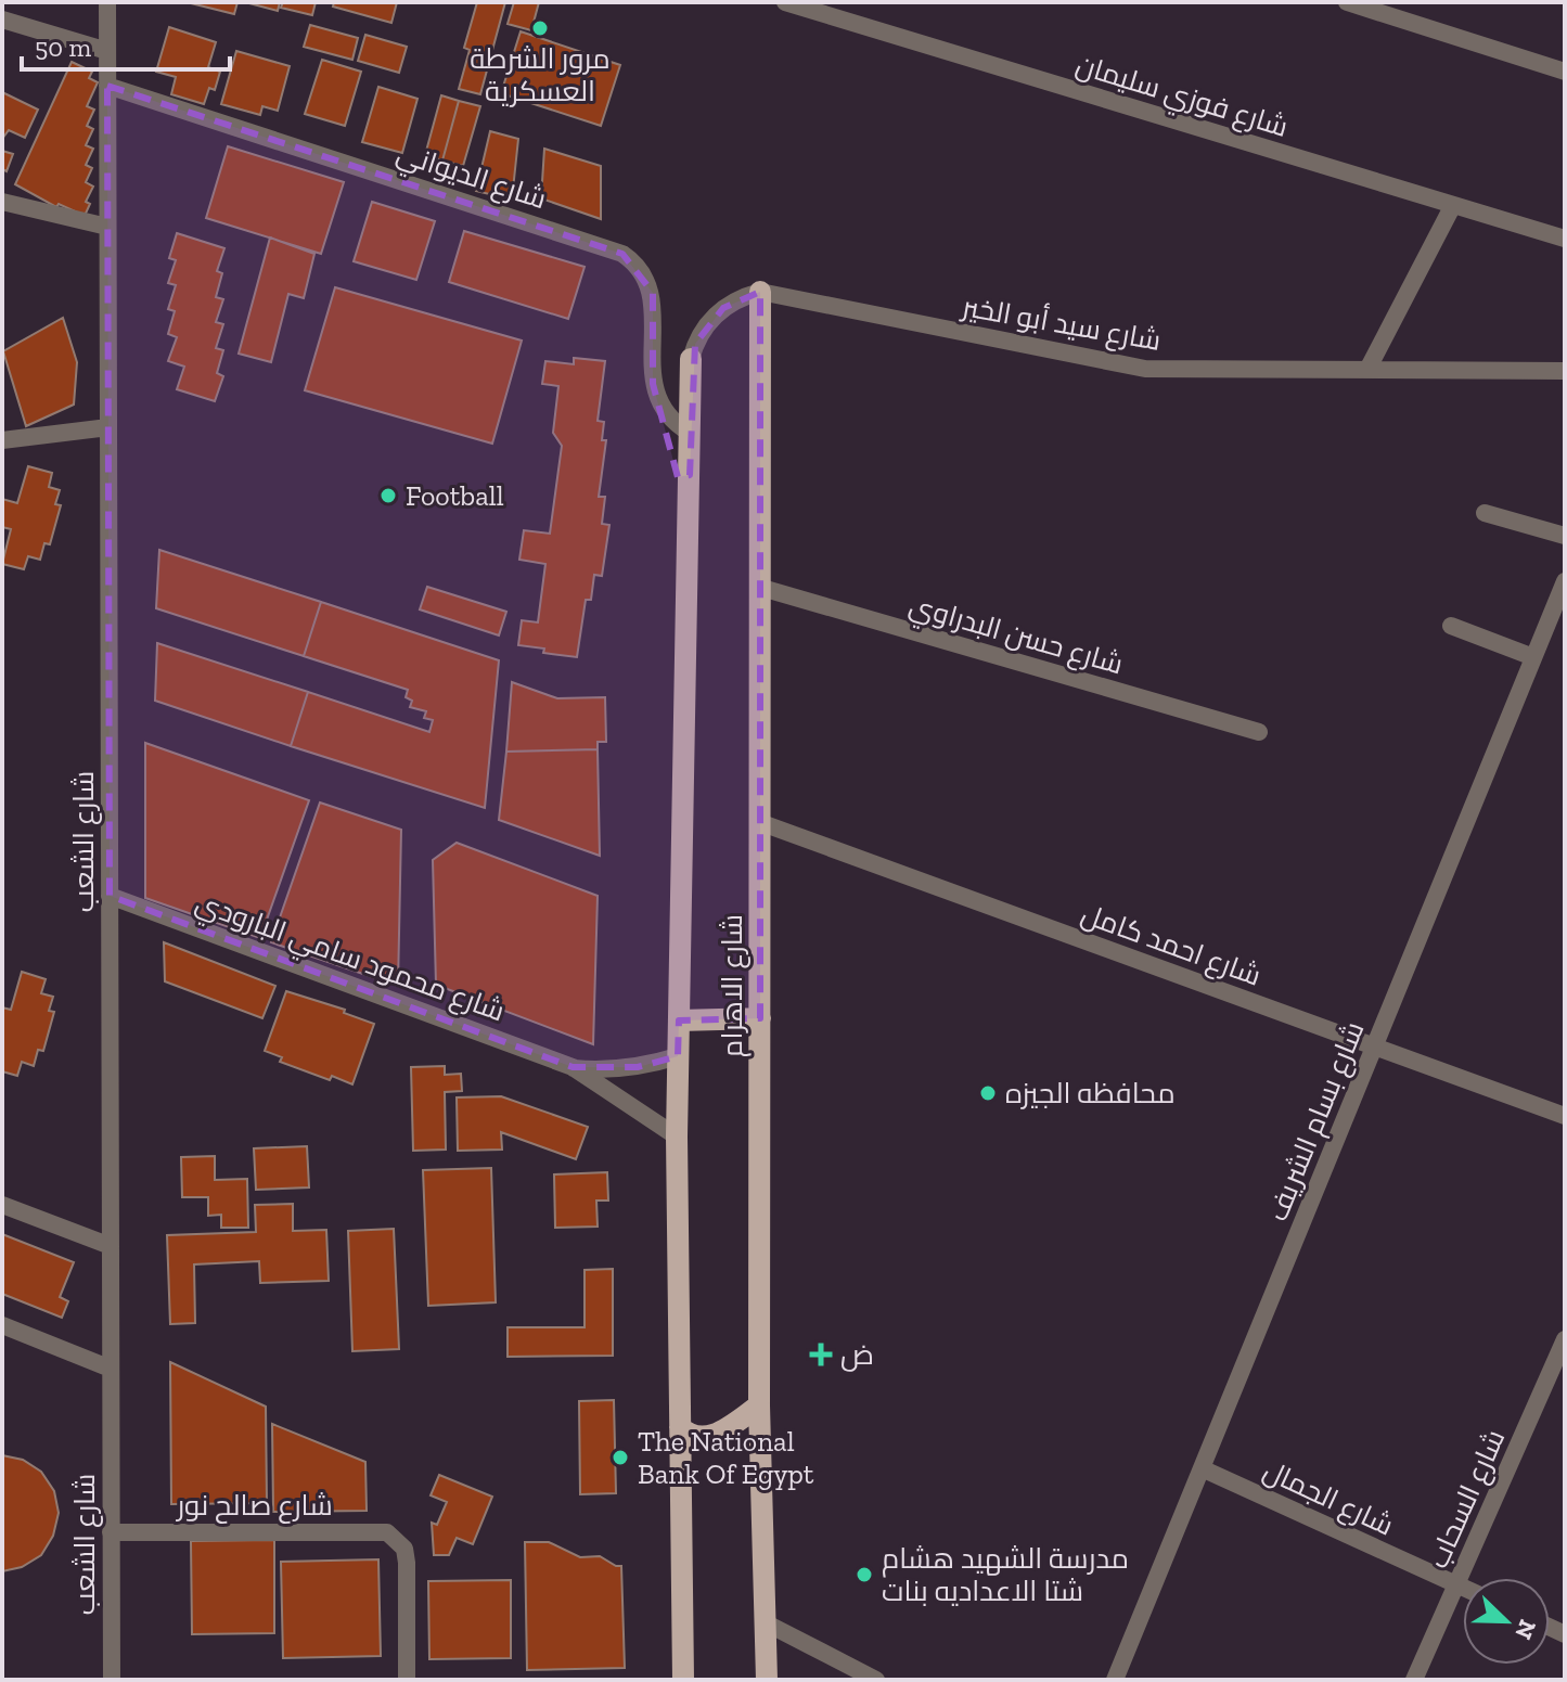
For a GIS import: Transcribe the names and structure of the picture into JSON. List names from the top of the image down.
{
  "streets": {
    "main road": ["شارع الاهرام"],
    "street": [
      "شارع فوزي سليمان",
      "شارع الديواني",
      "شارع سيد أبو الخير",
      "شارع حسن البدراوي",
      "شارع الشعب",
      "شارع احمد كامل",
      "شارع محمود سامي البارودي",
      "شارع بسام الشريف",
      "شارع الجمال",
      "شارع السحاب",
      "شارع صالح نور"
    ]
  },
  "crossings": [
    ["شارع الديواني", "شارع الشعب"],
    ["شارع الديواني", "شارع الاهرام"],
    ["شارع سيد أبو الخير", "شارع الاهرام"],
    ["شارع حسن البدراوي", "شارع الاهرام"],
    ["شارع الشعب", "شارع محمود سامي البارودي"],
    ["شارع الشعب", "شارع صالح نور"],
    ["شارع احمد كامل", "شارع الاهرام"],
    ["شارع احمد كامل", "شارع بسام الشريف"],
    ["شارع محمود سامي البارودي", "شارع الاهرام"],
    ["شارع بسام الشريف", "شارع الجمال"],
    ["شارع الجمال", "شارع السحاب"]
  ],
  "places": {
    "other": [
      "مرور الشرطة العسكرية",
      "Football",
      "محافظه الجيزه",
      "The National Bank Of Egypt",
      "مدرسة الشهيد هشام شتا الاعداديه بنات"
    ],
    "health": ["ض"]
  },
  "scale_bar": "50 m",
  "north": "bottom right"
}
